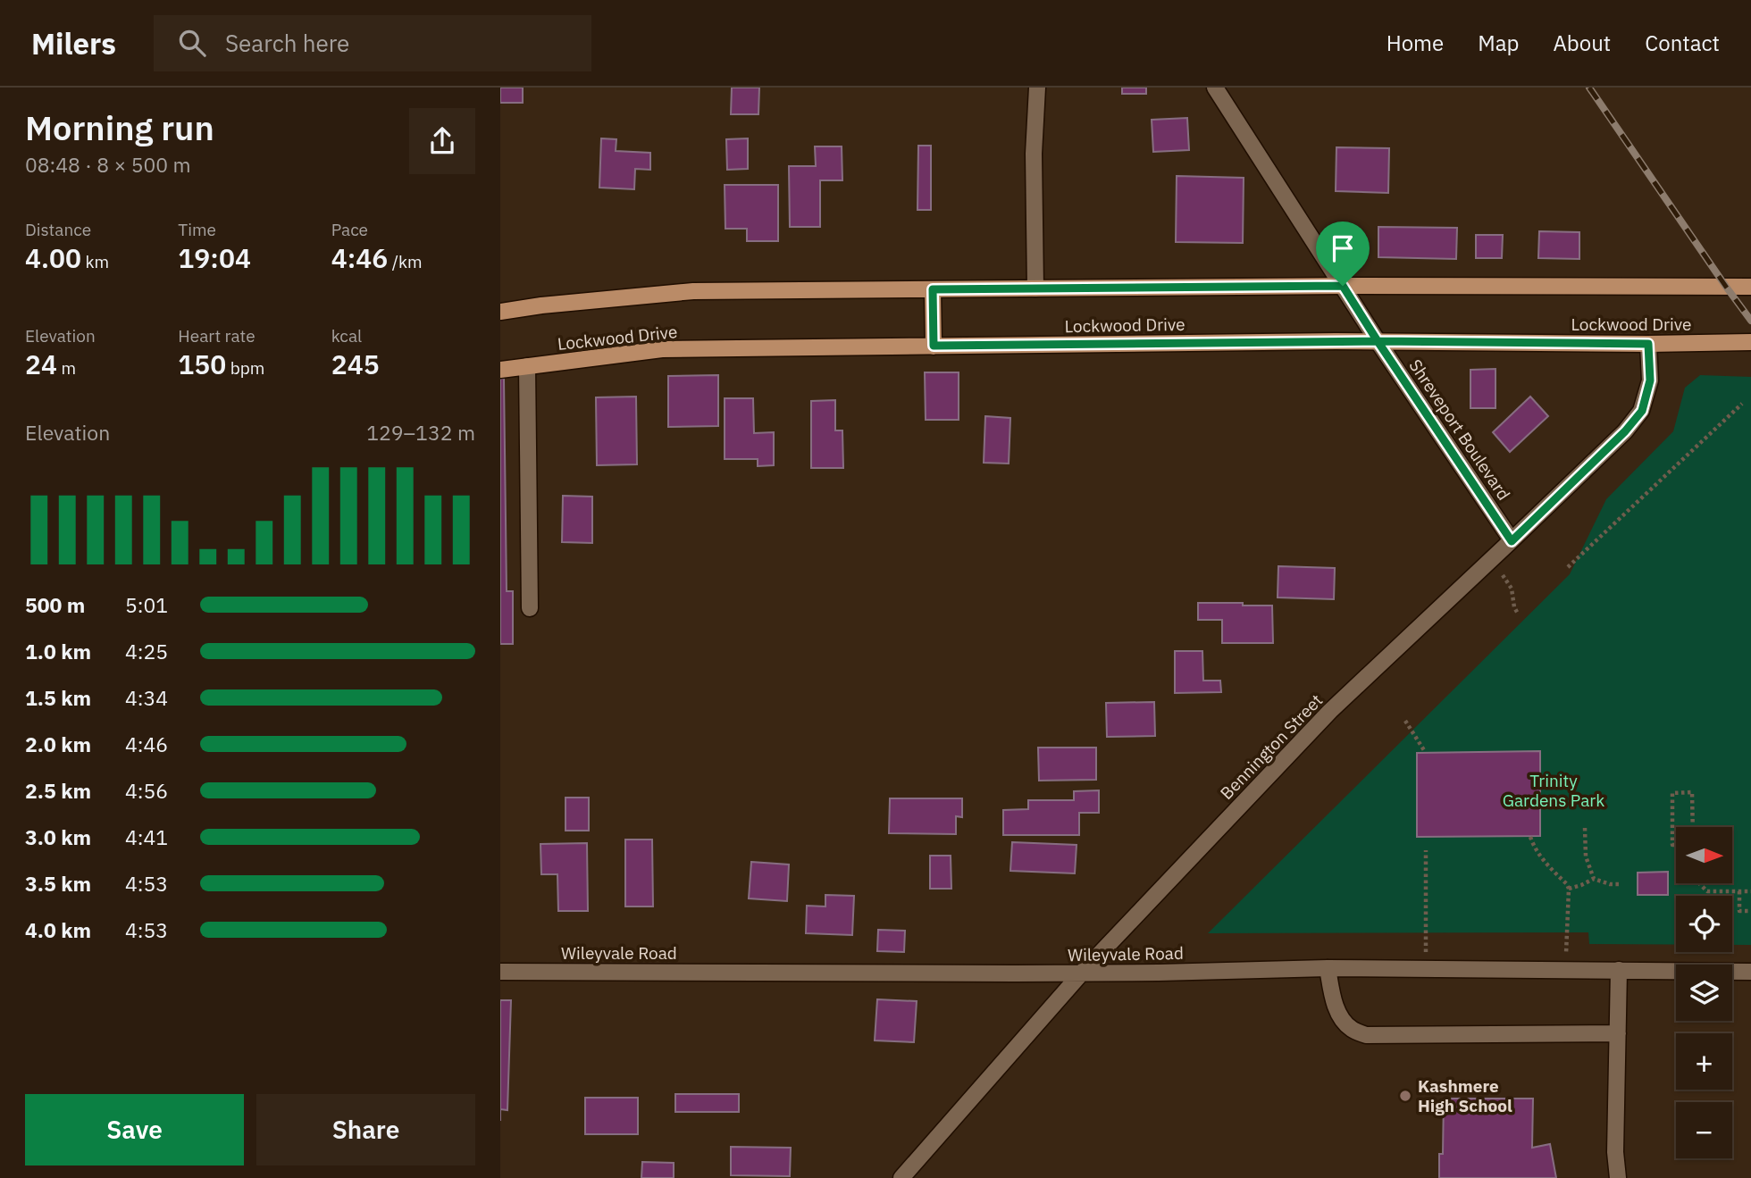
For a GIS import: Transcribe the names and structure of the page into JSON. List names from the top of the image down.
{
  "streets": {
    "main road": ["Lockwood Drive"],
    "street": ["Shreveport Boulevard", "Bennington Street", "Wileyvale Road"]
  },
  "crossings": [
    ["Lockwood Drive", "Shreveport Boulevard"],
    ["Lockwood Drive", "Bennington Street"],
    ["Shreveport Boulevard", "Bennington Street"],
    ["Bennington Street", "Wileyvale Road"]
  ],
  "parks": ["Trinity Gardens Park"],
  "places": ["Kashmere High School"],
  "north": "right",
  "page": {
    "header": "Milers",
    "search": "Search here",
    "nav": [
      "Home",
      "Map",
      "About",
      "Contact"
    ],
    "heading": ["Morning run", "08:48 · 8 × 500 m"],
    "stats": [
      ["Distance", "4.00 km"],
      ["Time", "19:04"],
      ["Pace", "4:46 /km"],
      ["Elevation", "24 m"],
      ["Heart rate", "150 bpm"],
      ["kcal", "245"]
    ],
    "chart": ["Elevation", "129–132 m"],
    "list": [
      {
        "name": "500 m",
        "note": "5:01"
      },
      {
        "name": "1.0 km",
        "note": "4:25"
      },
      {
        "name": "1.5 km",
        "note": "4:34"
      },
      {
        "name": "2.0 km",
        "note": "4:46"
      },
      {
        "name": "2.5 km",
        "note": "4:56"
      },
      {
        "name": "3.0 km",
        "note": "4:41"
      },
      {
        "name": "3.5 km",
        "note": "4:53"
      },
      {
        "name": "4.0 km",
        "note": "4:53"
      }
    ],
    "map_buttons": ["+", "−"],
    "buttons": ["Save", "Share"]
  }
}
